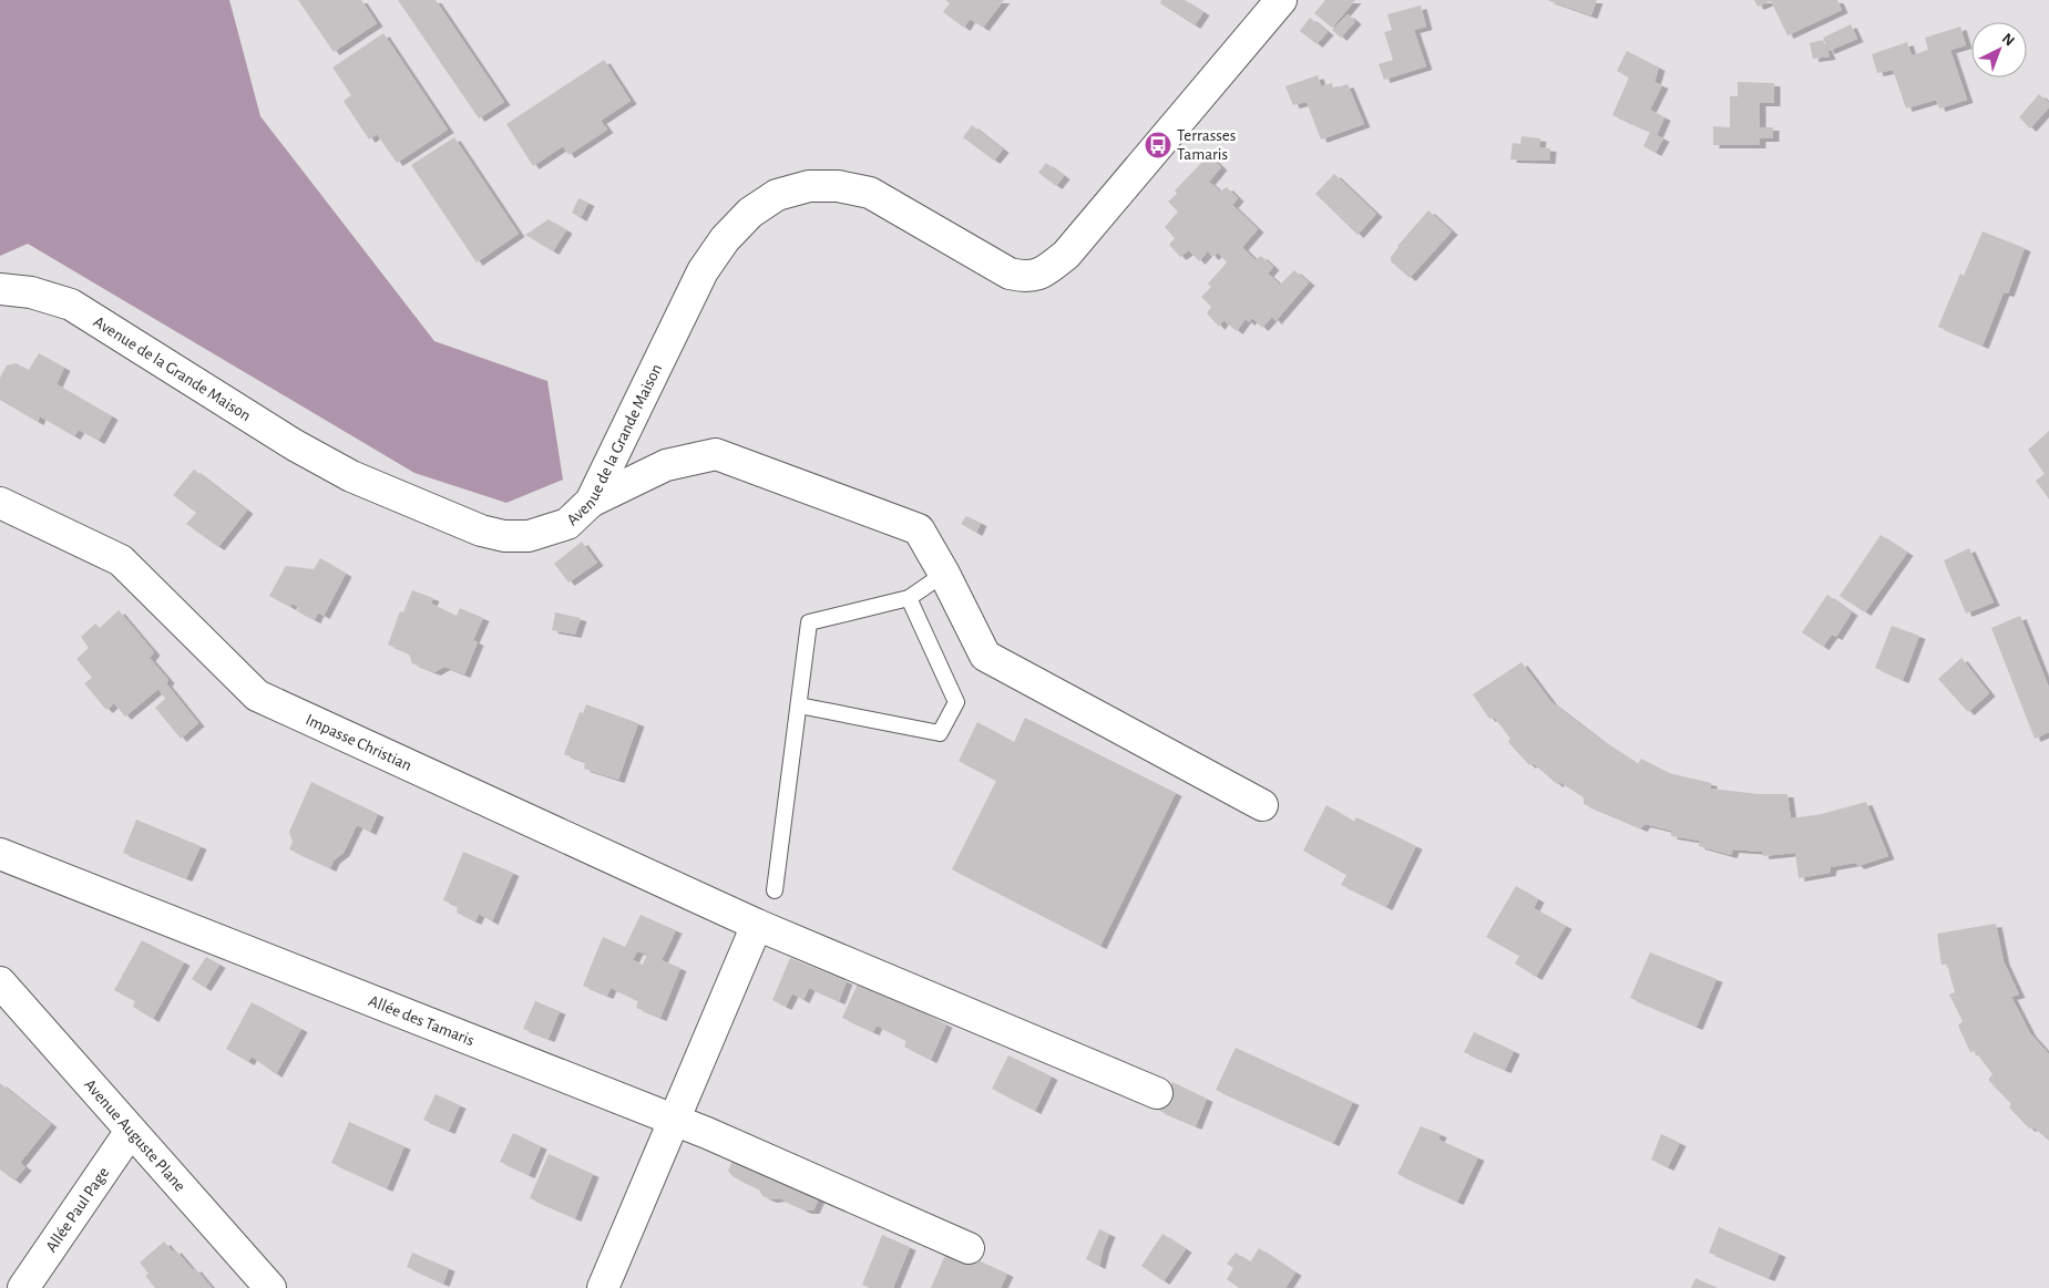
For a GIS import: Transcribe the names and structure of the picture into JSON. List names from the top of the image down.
{
  "streets": {
    "street": [
      "Avenue de la Grande Maison",
      "Impasse Christian",
      "Allée des Tamaris",
      "Avenue Auguste Plane",
      "Allée Paul Page"
    ]
  },
  "crossings": [
    ["Avenue Auguste Plane", "Allée Paul Page"]
  ],
  "places": {
    "bus stop": ["Terrasses Tamaris"]
  },
  "north": "top right"
}
